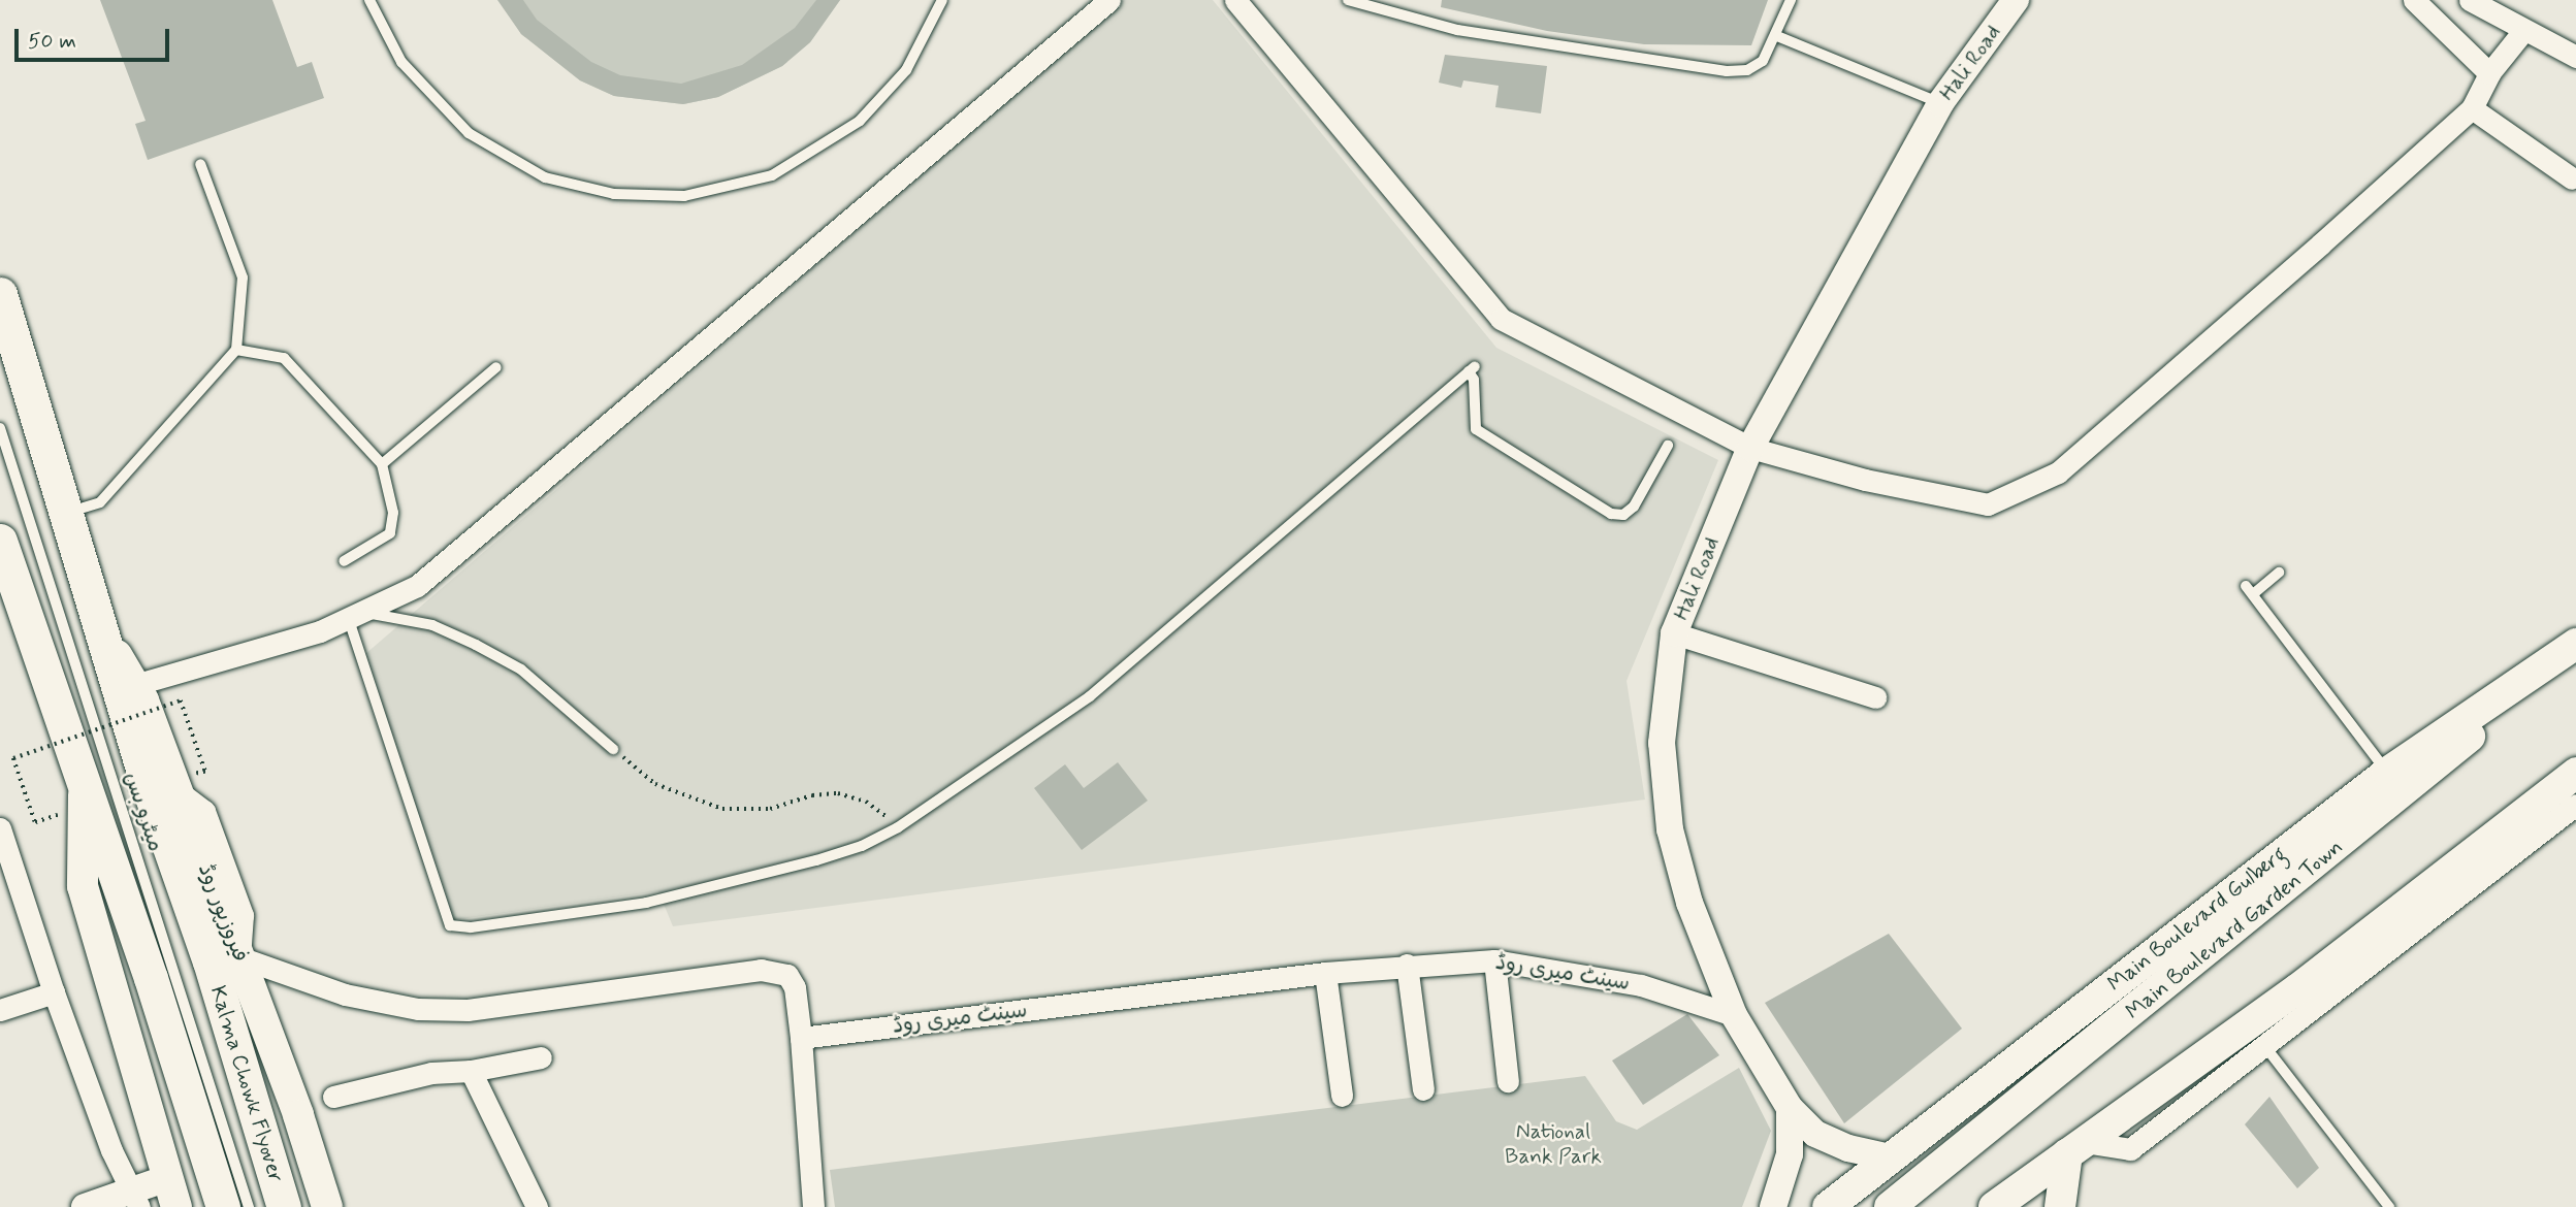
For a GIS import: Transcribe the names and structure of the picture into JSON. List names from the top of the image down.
{
  "streets": {
    "main road": [
      "فیروزپور روڈ",
      "Main Boulevard Gulberg",
      "Main Boulevard Garden Town",
      "Kalma Chowk Flyover"
    ],
    "street": ["Hali Road", "سینٹ میری روڈ"],
    "lane": ["میٹرو بس"]
  },
  "crossings": [
    ["Hali Road", "Main Boulevard Gulberg"],
    ["Hali Road", "سینٹ میری روڈ"],
    ["فیروزپور روڈ", "Kalma Chowk Flyover"],
    ["Main Boulevard Gulberg", "Main Boulevard Garden Town"]
  ],
  "parks": ["National Bank Park"],
  "scale_bar": "50 m"
}
